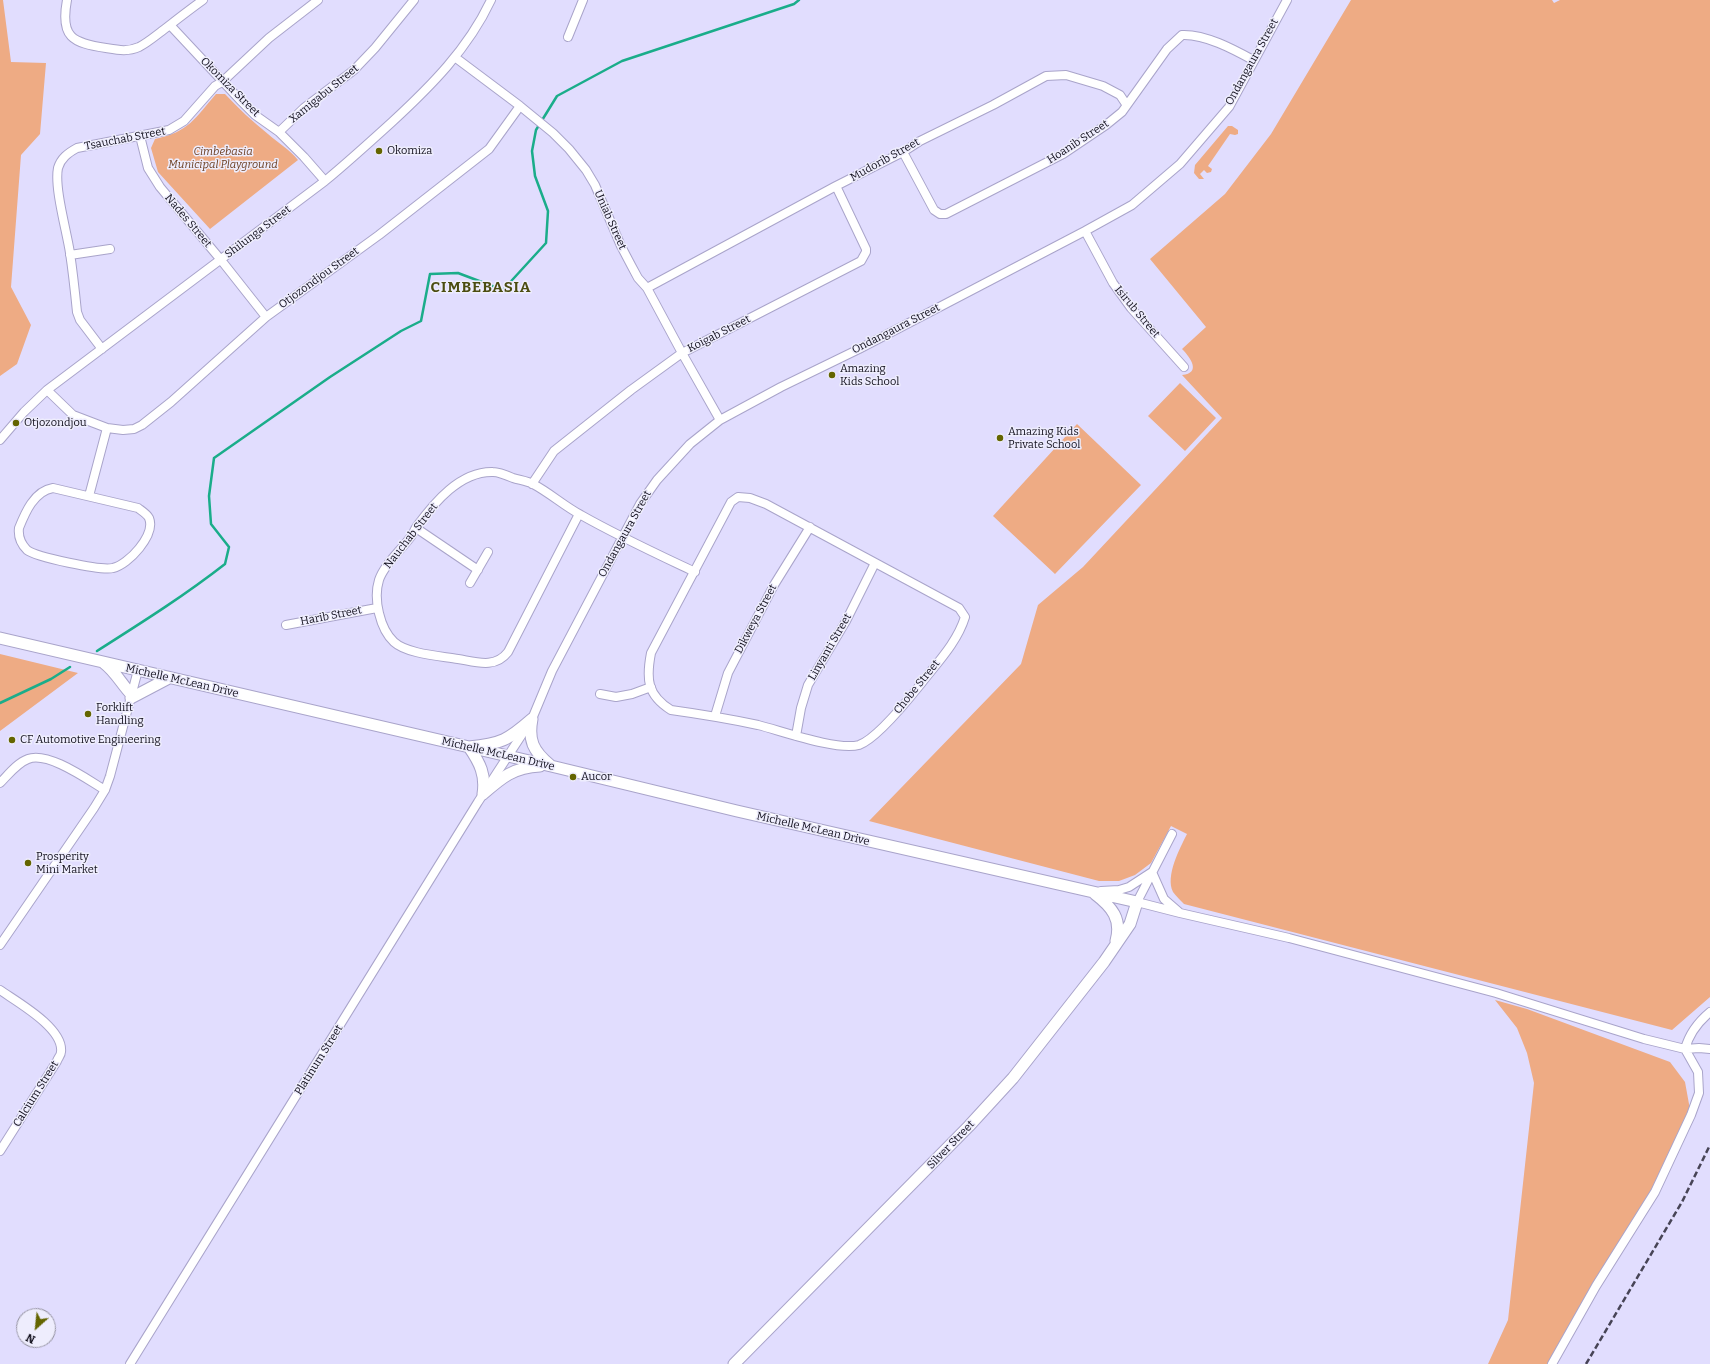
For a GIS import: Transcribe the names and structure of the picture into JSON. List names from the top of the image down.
{
  "streets": {
    "street": [
      "Ondangaura Street",
      "Okomiza Street",
      "Xamigabu Street",
      "Tsauchab Street",
      "Hoanib Street",
      "Mudorib Street",
      "Uniab Street",
      "Nades Street",
      "Shilunga Street",
      "Otjozondjou Street",
      "Isirub Street",
      "Koigab Street",
      "Nauchab Street",
      "Harib Street",
      "Dikweya Street",
      "Linyanti Street",
      "Michelle McLean Drive",
      "Chobe Street",
      "Platinum Street",
      "Calcium Street",
      "Silver Street"
    ]
  },
  "crossings": [
    ["Ondangaura Street", "Hoanib Street"],
    ["Ondangaura Street", "Uniab Street"],
    ["Ondangaura Street", "Isirub Street"],
    ["Ondangaura Street", "Nauchab Street"],
    ["Ondangaura Street", "Michelle McLean Drive"],
    ["Ondangaura Street", "Platinum Street"],
    ["Okomiza Street", "Xamigabu Street"],
    ["Okomiza Street", "Tsauchab Street"],
    ["Okomiza Street", "Shilunga Street"],
    ["Tsauchab Street", "Nades Street"],
    ["Tsauchab Street", "Shilunga Street"],
    ["Hoanib Street", "Mudorib Street"],
    ["Mudorib Street", "Uniab Street"],
    ["Mudorib Street", "Koigab Street"],
    ["Uniab Street", "Shilunga Street"],
    ["Uniab Street", "Otjozondjou Street"],
    ["Uniab Street", "Koigab Street"],
    ["Nades Street", "Shilunga Street"],
    ["Nades Street", "Otjozondjou Street"],
    ["Shilunga Street", "Otjozondjou Street"],
    ["Koigab Street", "Nauchab Street"],
    ["Nauchab Street", "Harib Street"],
    ["Dikweya Street", "Chobe Street"],
    ["Linyanti Street", "Chobe Street"],
    ["Michelle McLean Drive", "Platinum Street"],
    ["Michelle McLean Drive", "Silver Street"]
  ],
  "districts": ["CIMBEBASIA"],
  "parks": ["Cimbebasia Municipal Playground"],
  "places": [
    "Okomiza",
    "Amazing Kids School",
    "Otjozondjou",
    "Amazing Kids Private School",
    "Forklift Handling",
    "CF Automotive Engineering",
    "Aucor",
    "Prosperity Mini Market"
  ],
  "north": "bottom left"
}
